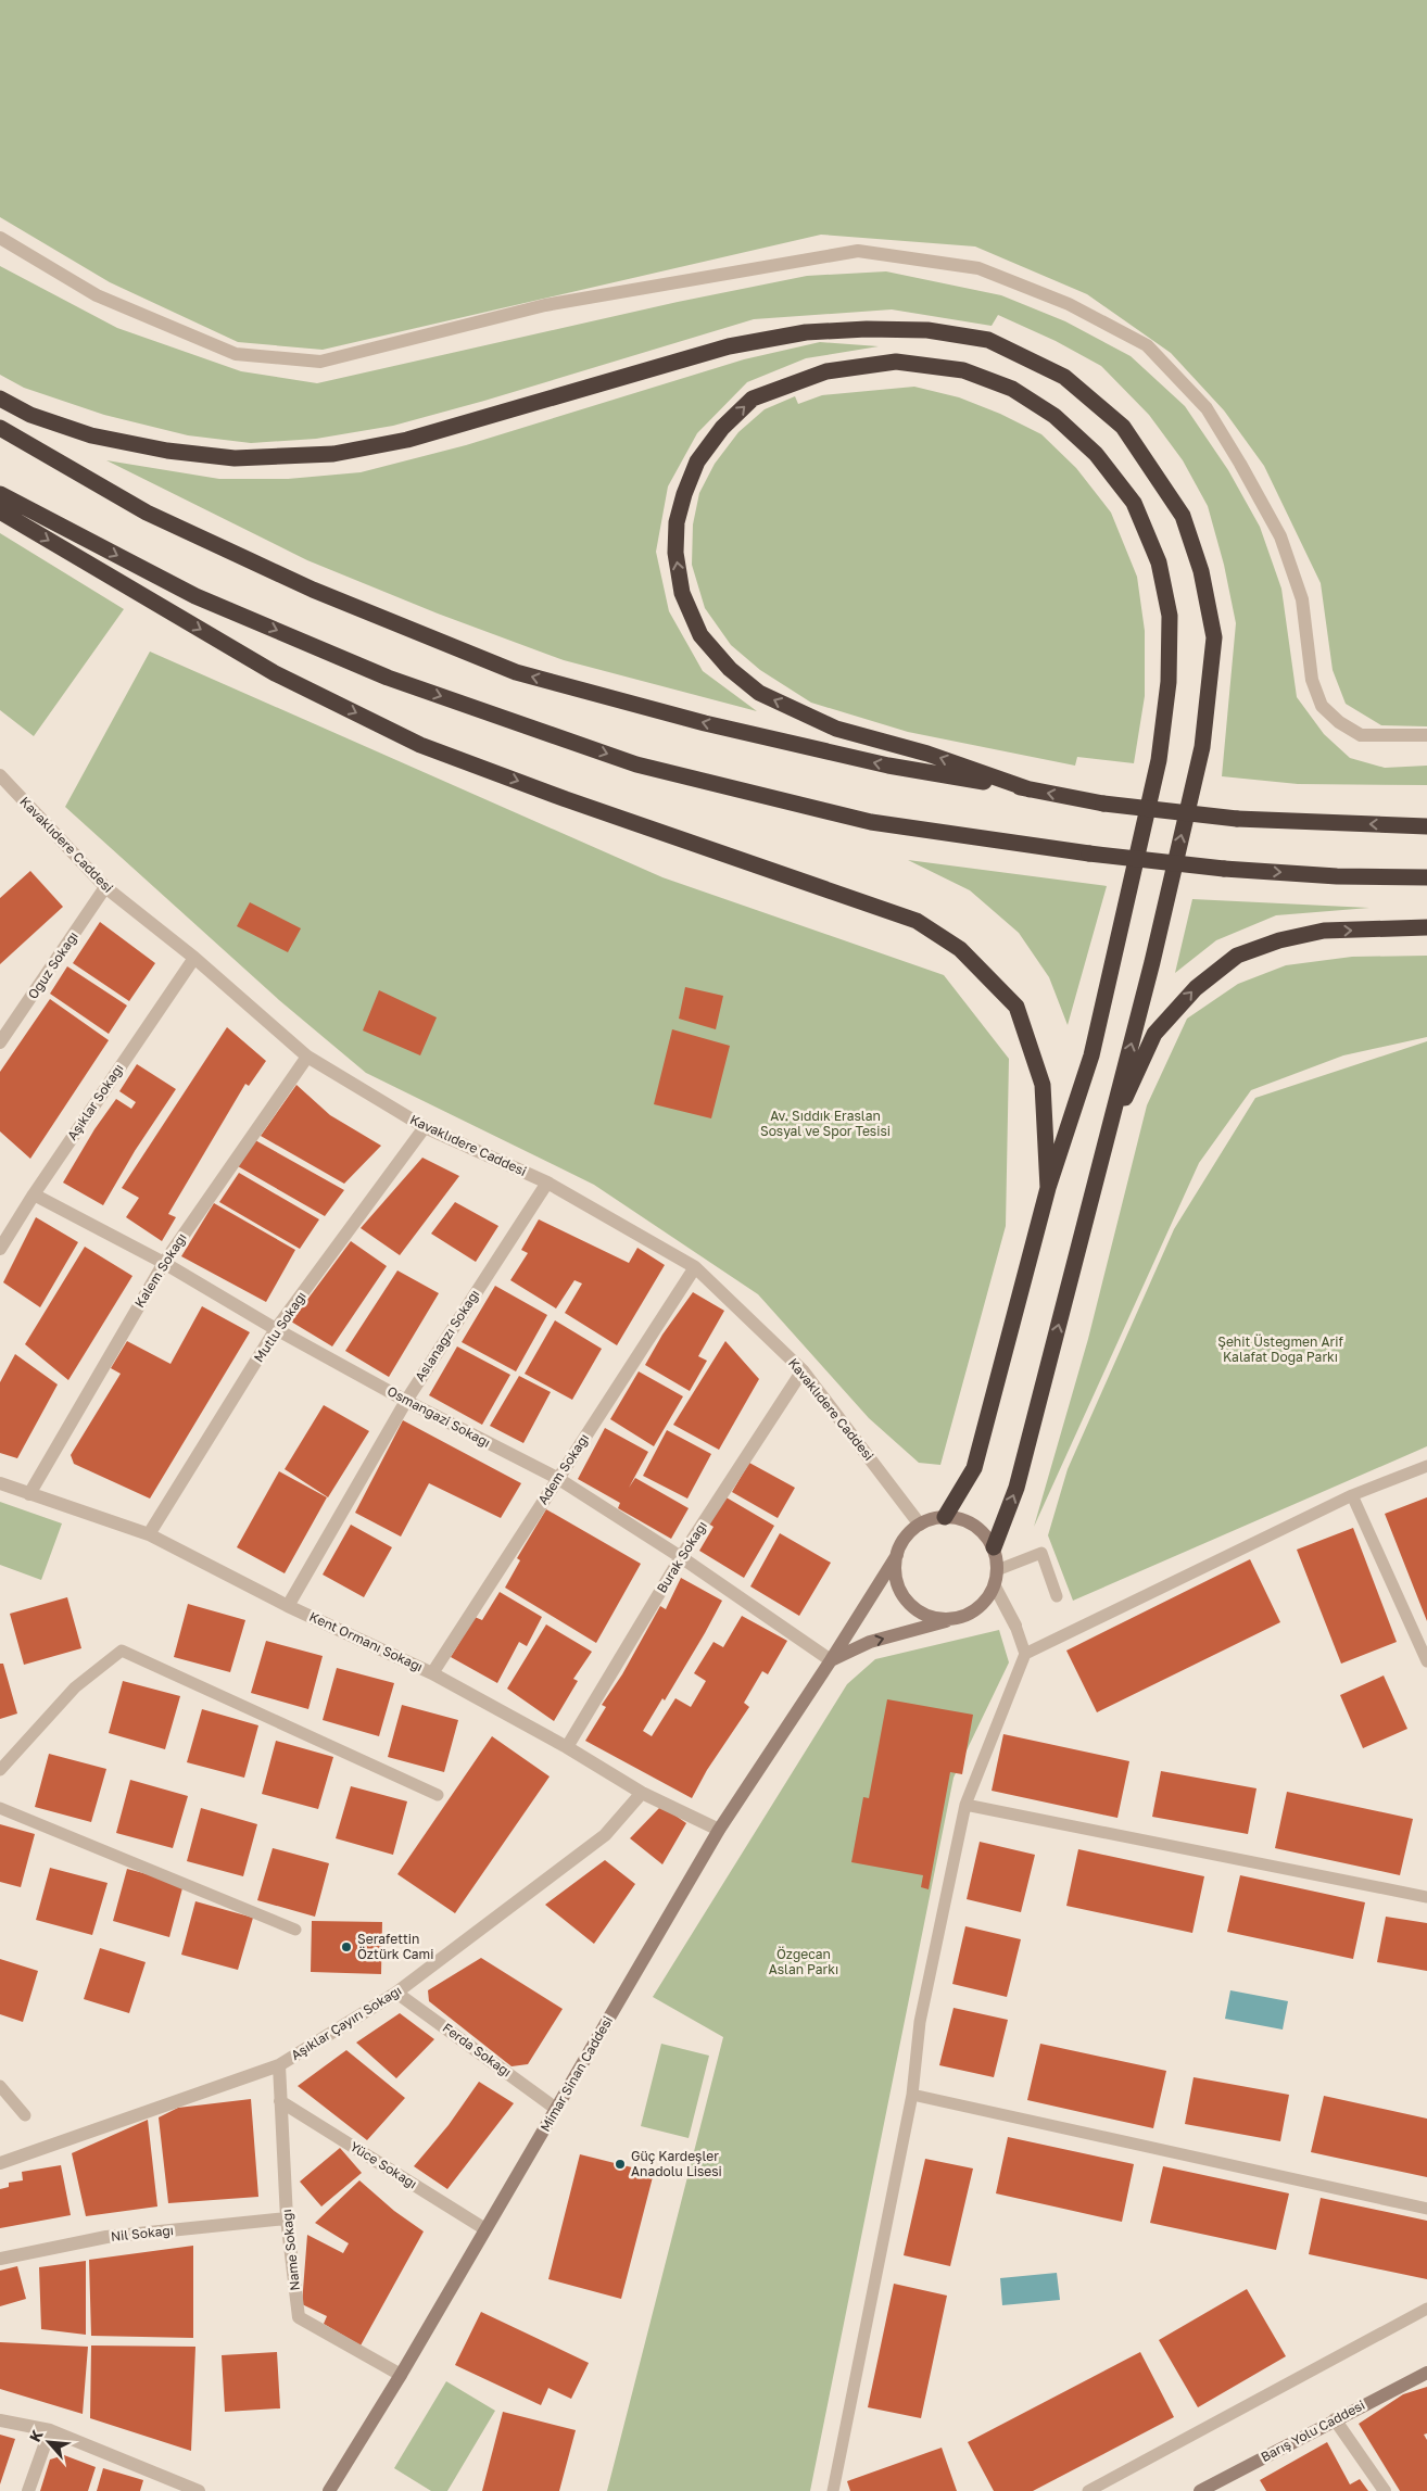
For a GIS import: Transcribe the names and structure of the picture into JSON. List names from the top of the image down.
{
  "streets": {
    "main road": ["Mimar Sinan Caddesi", "Barış Yolu Caddesi"],
    "street": [
      "Kavaklıdere Caddesi",
      "Oğuz Sokağı",
      "Aşıklar Sokağı",
      "Kalem Sokağı",
      "Mutlu Sokağı",
      "Aslanağzı Sokağı",
      "Osmangazi Sokağı",
      "Adem Sokağı",
      "Burak Sokağı",
      "Kent Ormanı Sokağı",
      "Aşıklar Çayırı Sokağı",
      "Ferda Sokağı",
      "Yüce Sokağı",
      "Nil Sokağı",
      "Name Sokağı"
    ]
  },
  "crossings": [
    ["Kavaklıdere Caddesi", "Oğuz Sokağı"],
    ["Kavaklıdere Caddesi", "Aşıklar Sokağı"],
    ["Kavaklıdere Caddesi", "Kalem Sokağı"],
    ["Kavaklıdere Caddesi", "Mutlu Sokağı"],
    ["Kavaklıdere Caddesi", "Aslanağzı Sokağı"],
    ["Kavaklıdere Caddesi", "Adem Sokağı"],
    ["Kavaklıdere Caddesi", "Burak Sokağı"],
    ["Kavaklıdere Caddesi", "Mimar Sinan Caddesi"],
    ["Aşıklar Sokağı", "Osmangazi Sokağı"],
    ["Kalem Sokağı", "Osmangazi Sokağı"],
    ["Kalem Sokağı", "Kent Ormanı Sokağı"],
    ["Mutlu Sokağı", "Osmangazi Sokağı"],
    ["Mutlu Sokağı", "Kent Ormanı Sokağı"],
    ["Aslanağzı Sokağı", "Osmangazi Sokağı"],
    ["Aslanağzı Sokağı", "Kent Ormanı Sokağı"],
    ["Osmangazi Sokağı", "Adem Sokağı"],
    ["Osmangazi Sokağı", "Burak Sokağı"],
    ["Osmangazi Sokağı", "Mimar Sinan Caddesi"],
    ["Adem Sokağı", "Kent Ormanı Sokağı"],
    ["Burak Sokağı", "Kent Ormanı Sokağı"],
    ["Kent Ormanı Sokağı", "Aşıklar Çayırı Sokağı"],
    ["Kent Ormanı Sokağı", "Mimar Sinan Caddesi"],
    ["Aşıklar Çayırı Sokağı", "Ferda Sokağı"],
    ["Aşıklar Çayırı Sokağı", "Name Sokağı"],
    ["Ferda Sokağı", "Mimar Sinan Caddesi"],
    ["Mimar Sinan Caddesi", "Yüce Sokağı"],
    ["Mimar Sinan Caddesi", "Name Sokağı"],
    ["Yüce Sokağı", "Name Sokağı"],
    ["Nil Sokağı", "Name Sokağı"]
  ],
  "parks": ["Av. Sıddık Eraslan Sosyal ve Spor Tesisi", "Şehit Üsteğmen Arif Kalafat Doğa Parkı", "Özgecan Aslan Parkı"],
  "places": ["Şerafettin Öztürk Cami", "Güç Kardeşler Anadolu Lisesi"],
  "north": "top left"
}
